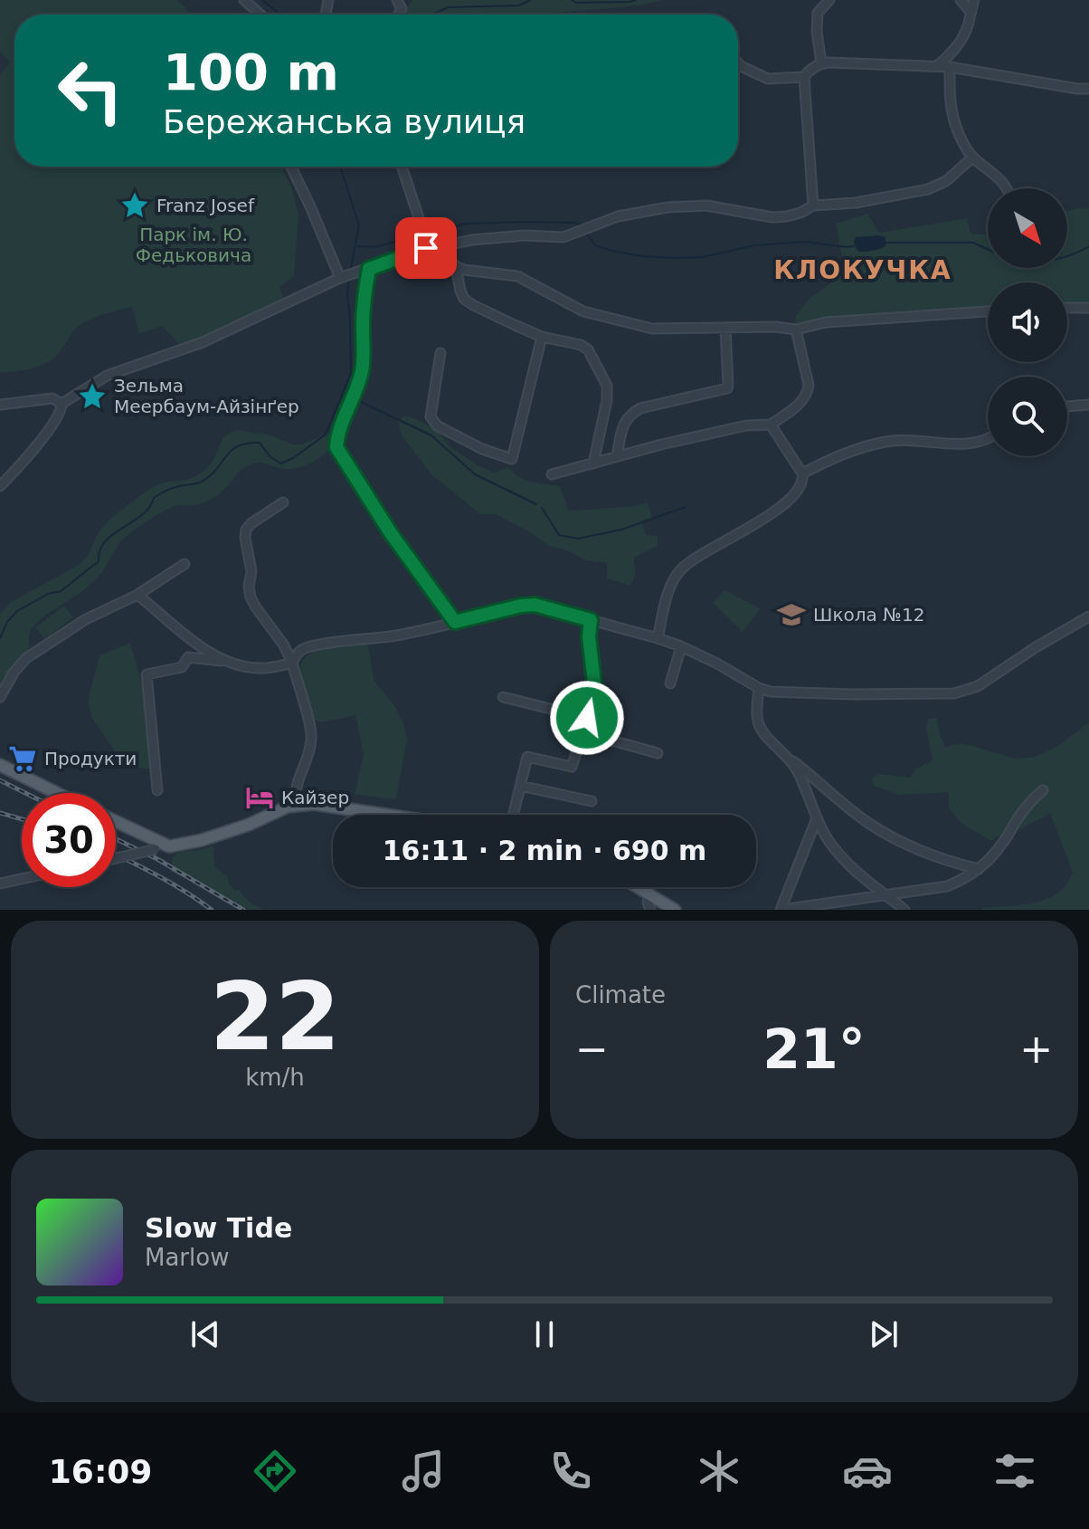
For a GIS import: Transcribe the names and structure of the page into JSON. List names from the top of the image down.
{
  "districts": ["КЛОКУЧКА"],
  "parks": ["Парк ім. Ю. Федьковича"],
  "places": {
    "place": ["Franz Josef", "Зельма Меербаум-Айзінґер"],
    "school or university": ["Школа №12"],
    "supermarket": ["Продукти"],
    "hotel": ["Кайзер"]
  },
  "north": "bottom right",
  "page": {
    "turn": ["100 m", "Бережанська вулиця"],
    "limit": "30",
    "trip": "16:11 · 2 min · 690 m",
    "tile": [
      ["22", "km/h"],
      "Climate"
    ],
    "heat": ["−", "21°", "+"],
    "song": ["Slow Tide", "Marlow"],
    "tabs": "16:09"
  }
}
